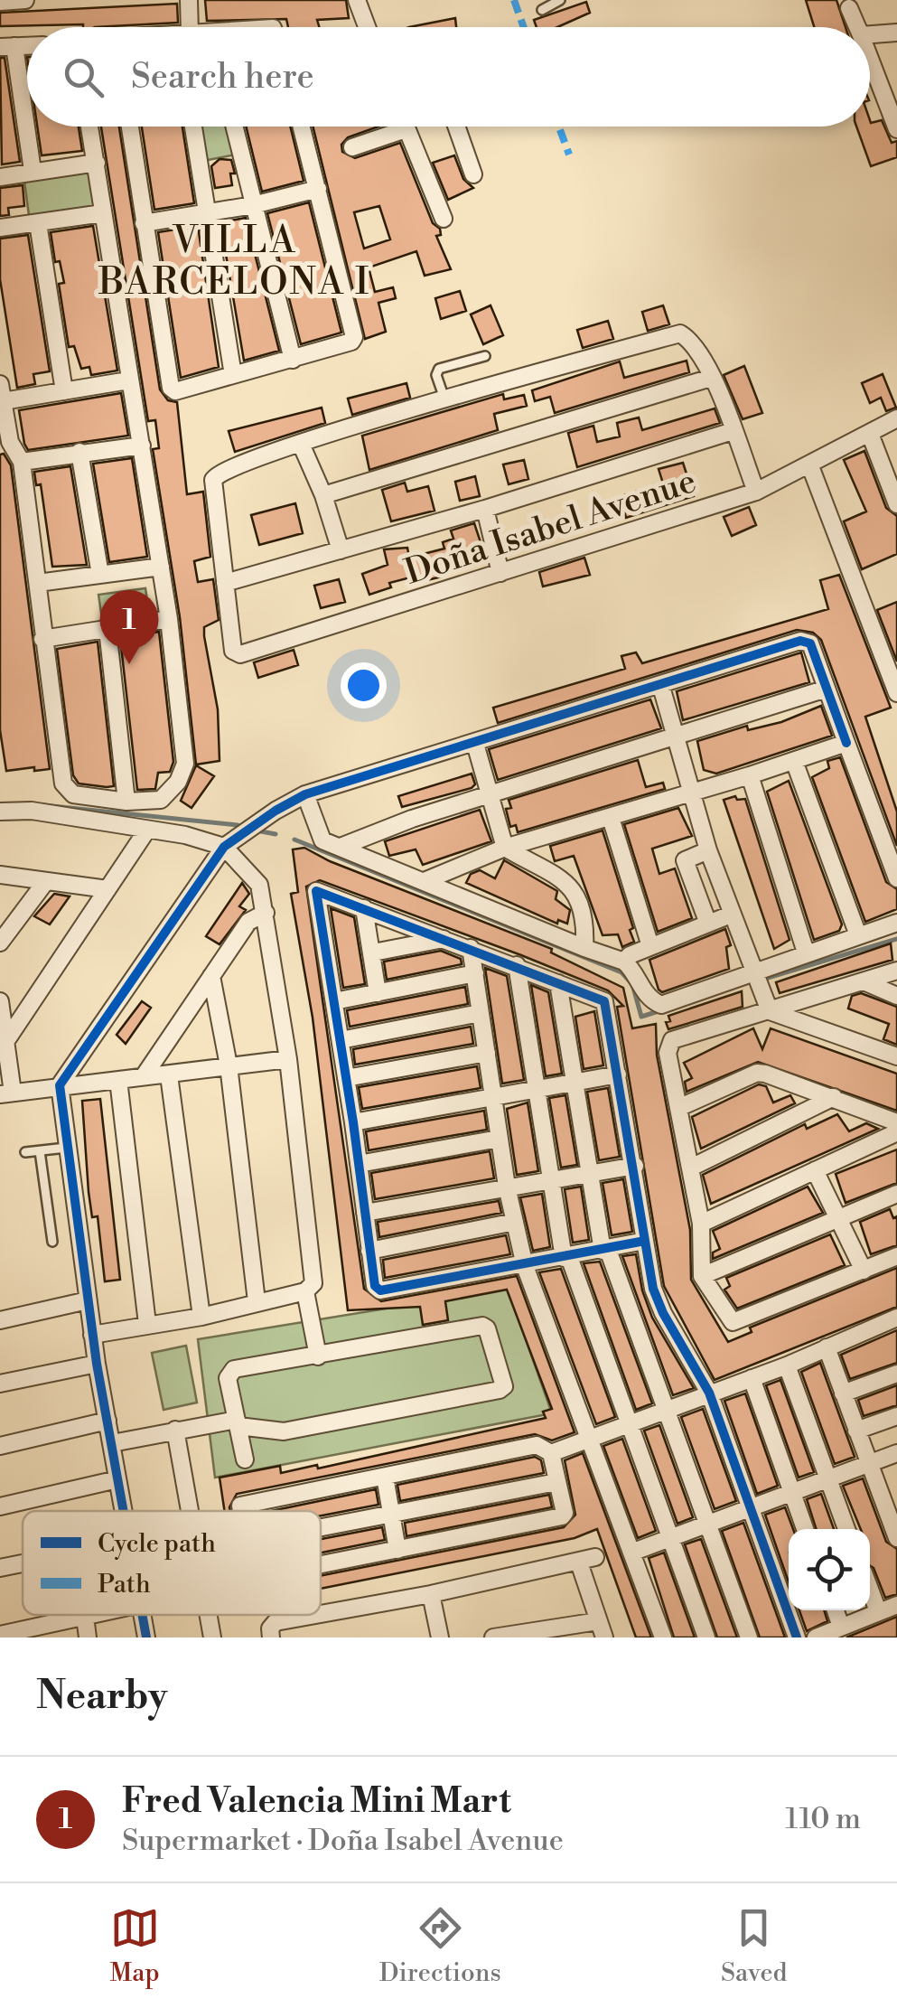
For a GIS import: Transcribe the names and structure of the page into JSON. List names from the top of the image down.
{
  "streets": {
    "street": ["Doña Isabel Avenue"]
  },
  "districts": ["VILLA BARCELONA I"],
  "legend": ["Cycle path", "Path"],
  "page": {
    "search": "Search here",
    "pins": "1",
    "heading": "Nearby",
    "list": [
      {
        "mark": "1",
        "name": "Fred Valencia Mini Mart",
        "note": "Supermarket · Doña Isabel Avenue",
        "value": "110 m"
      }
    ],
    "nav": ["Map", "Directions", "Saved"]
  }
}
